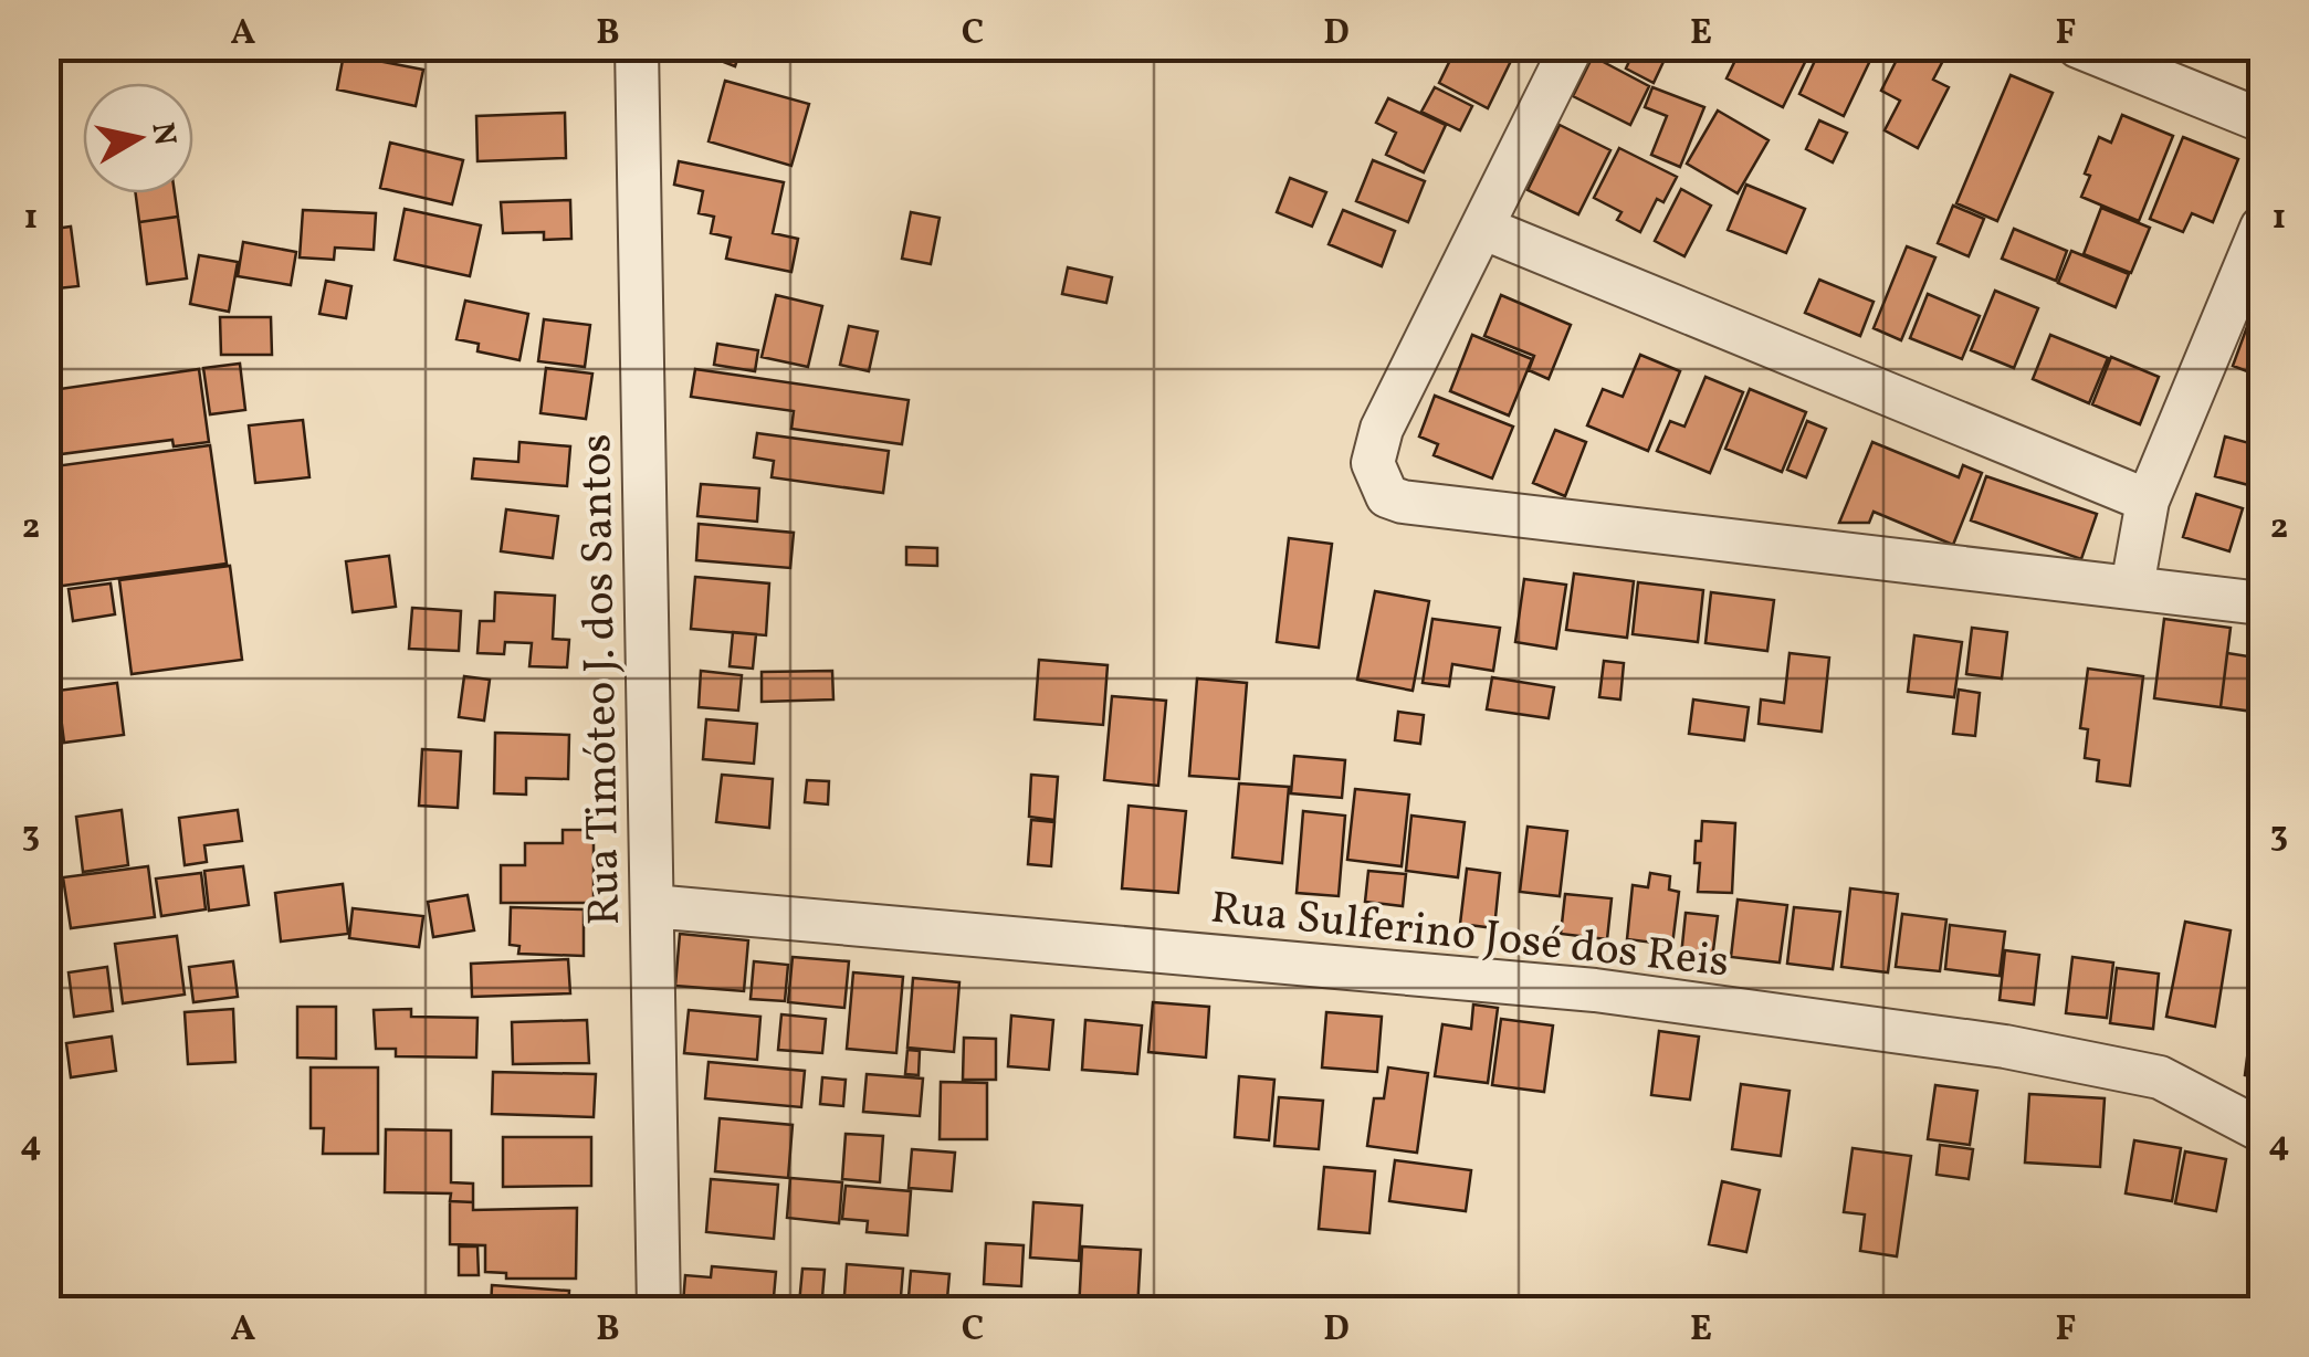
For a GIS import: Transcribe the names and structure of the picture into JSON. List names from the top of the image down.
{
  "streets": {
    "street": ["Rua Timóteo J. dos Santos", "Rua Sulferino José dos Reis"]
  },
  "crossings": [
    ["Rua Timóteo J. dos Santos", "Rua Sulferino José dos Reis"]
  ],
  "north": "right",
  "grid": {
    "columns": [
      "A",
      "B",
      "C",
      "D",
      "E",
      "F"
    ],
    "rows": [
      "1",
      "2",
      "3",
      "4"
    ]
  }
}
